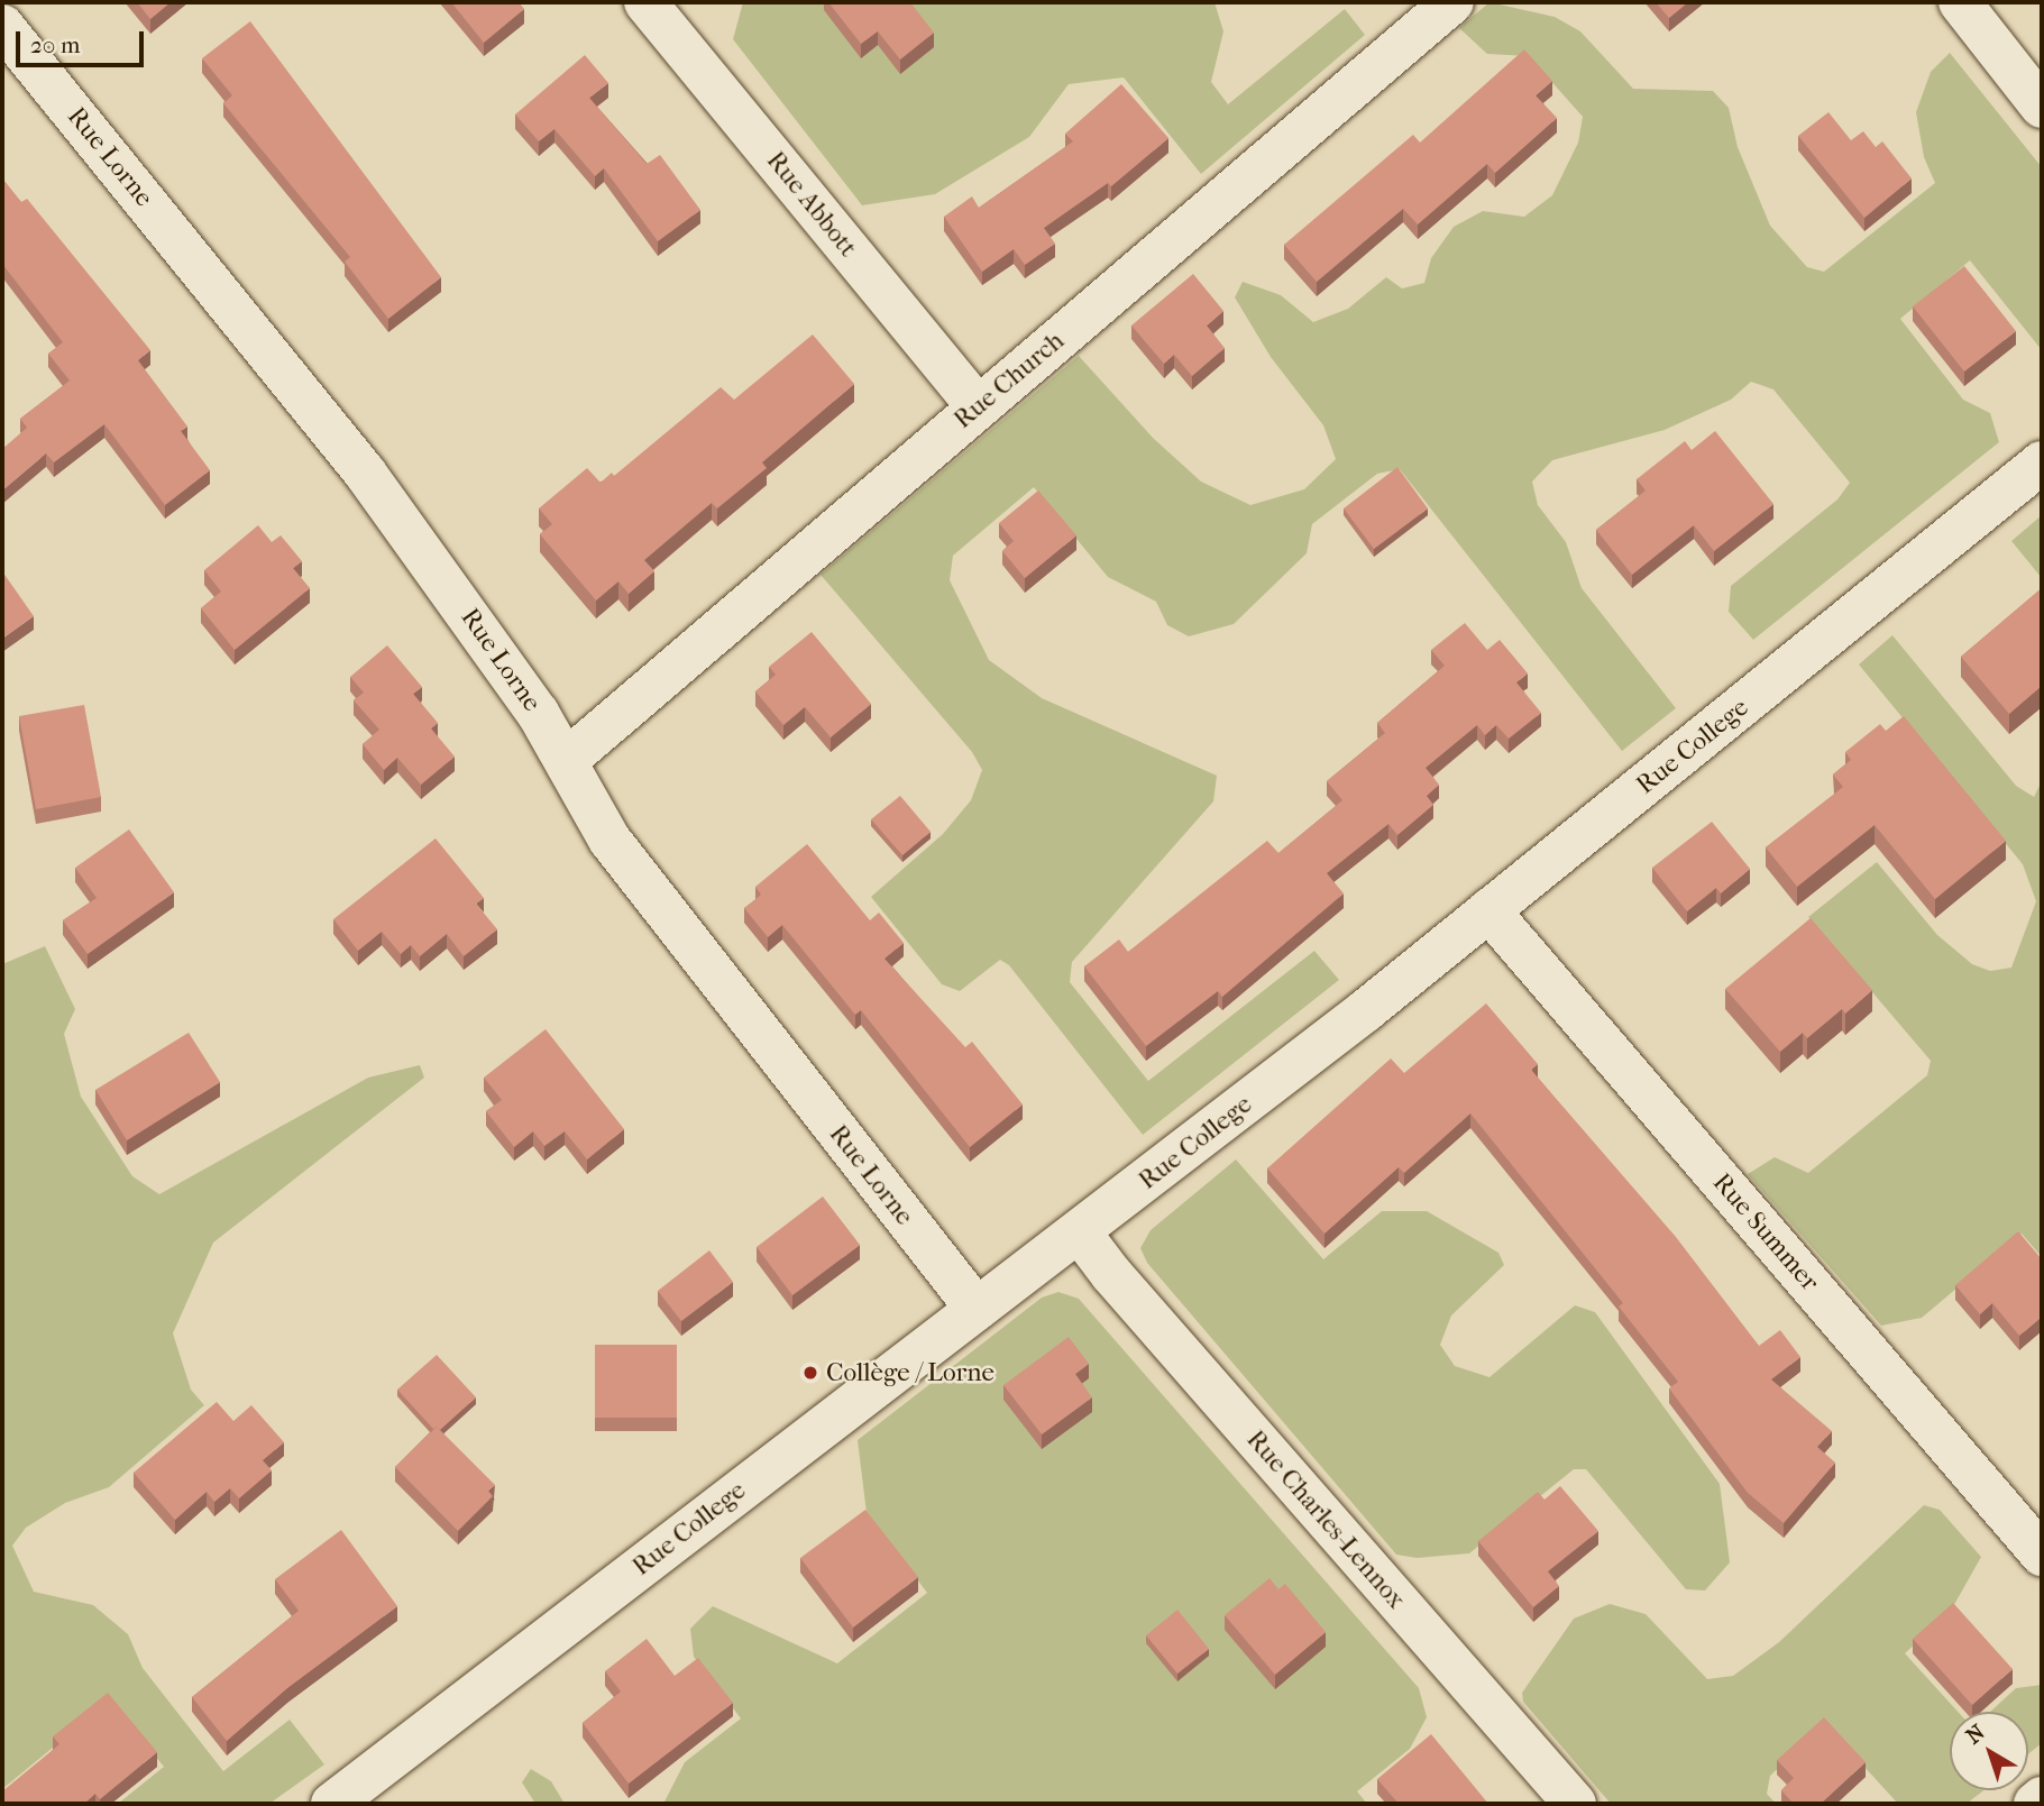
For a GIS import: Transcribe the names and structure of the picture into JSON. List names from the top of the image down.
{
  "streets": {
    "street": [
      "Rue Lorne",
      "Rue Abbott",
      "Rue Church",
      "Rue College",
      "Rue Summer",
      "Rue Charles-Lennox"
    ]
  },
  "crossings": [
    ["Rue Lorne", "Rue Church"],
    ["Rue Lorne", "Rue College"],
    ["Rue Abbott", "Rue Church"],
    ["Rue College", "Rue Summer"],
    ["Rue College", "Rue Charles-Lennox"]
  ],
  "places": ["Collège / Lorne"],
  "scale_bar": "20 m",
  "north": "top left"
}
